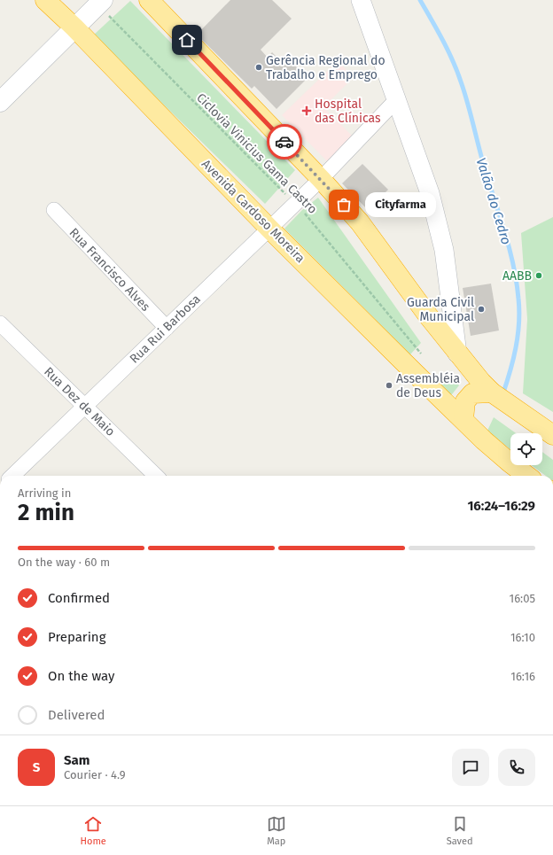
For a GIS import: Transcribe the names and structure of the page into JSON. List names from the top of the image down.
{
  "streets": {
    "highway": ["Avenida Cardoso Moreira"],
    "street": ["Rua Francisco Alves", "Rua Rui Barbosa", "Rua Dez de Maio"],
    "path": ["Ciclovia Vinicius Gama Castro"]
  },
  "crossings": [
    ["Ciclovia Vinicius Gama Castro", "Rua Rui Barbosa"],
    ["Avenida Cardoso Moreira", "Rua Rui Barbosa"],
    ["Rua Francisco Alves", "Rua Rui Barbosa"],
    ["Rua Rui Barbosa", "Rua Dez de Maio"]
  ],
  "water": ["Valão do Cedro"],
  "places": {
    "other": [
      "Gerência Regional do Trabalho e Emprego",
      "Cityfarma",
      "AABB",
      "Guarda Civil Municipal",
      "Assembléia de Deus"
    ],
    "health": ["Hospital das Clínicas"]
  },
  "page": {
    "bubble": "Cityfarma",
    "heading": ["2 min", "Arriving in", "16:24–16:29"],
    "panel": ["Sam", "Courier · 4.9"],
    "bar": "On the way · 60 m",
    "list": [
      ["Confirmed", "16:05"],
      ["Preparing", "16:10"],
      ["On the way", "16:16"],
      "Delivered"
    ],
    "round": "S",
    "tabs": ["Home", "Map", "Saved"]
  }
}
